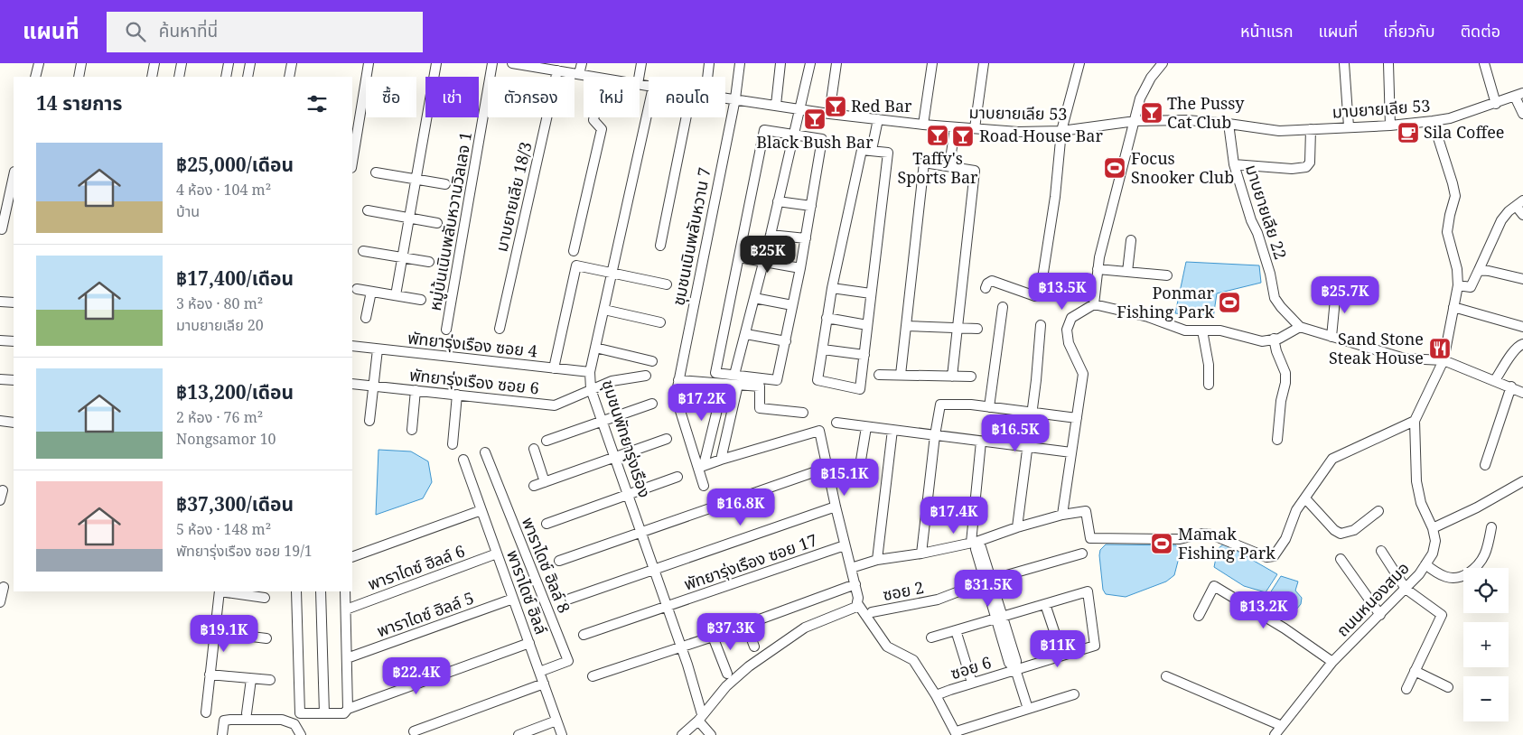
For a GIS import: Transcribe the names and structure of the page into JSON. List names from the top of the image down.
{
  "streets": {
    "street": [
      "มาบยายเลีย 53",
      "มาบยายเลีย 18/3",
      "มาบยายเลีย 22",
      "หมู่บ้นเนินพลับหวานวิลเลจ 1",
      "ชุมชนเนินพลับหวาน 7",
      "พัทยารุ่งเรือง ซอย 4",
      "พัทยารุ่งเรือง ซอย 6",
      "ชุมชนพัทยารุ่งเรือง",
      "พัทยารุ่งเรือง ซอย 17",
      "พาราไดซ์ ฮิลล์ 8",
      "พาราไดซ์ ฮิลล์ 6",
      "ซอย 2",
      "พาราไดซ์ ฮิลล์",
      "ถนนหนองสมอ",
      "พาราไดซ์ ฮิลล์ 5",
      "ซอย 6"
    ]
  },
  "crossings": [
    ["มาบยายเลีย 53", "มาบยายเลีย 18/3"],
    ["มาบยายเลีย 53", "มาบยายเลีย 22"],
    ["มาบยายเลีย 53", "ชุมชนเนินพลับหวาน 7"],
    ["มาบยายเลีย 53", "ถนนหนองสมอ"],
    ["พัทยารุ่งเรือง ซอย 4", "ชุมชนพัทยารุ่งเรือง"],
    ["พัทยารุ่งเรือง ซอย 6", "ชุมชนพัทยารุ่งเรือง"],
    ["ชุมชนพัทยารุ่งเรือง", "พัทยารุ่งเรือง ซอย 17"],
    ["พาราไดซ์ ฮิลล์ 8", "พาราไดซ์ ฮิลล์"],
    ["พาราไดซ์ ฮิลล์ 6", "พาราไดซ์ ฮิลล์"],
    ["พาราไดซ์ ฮิลล์", "พาราไดซ์ ฮิลล์ 5"]
  ],
  "places": {
    "bar": [
      "Red Bar",
      "The Pussy Cat Club",
      "Black Bush Bar",
      "Taffy's Sports Bar",
      "Road House Bar"
    ],
    "cafe": ["Sila Coffee"],
    "sports": ["Focus Snooker Club", "Ponmar Fishing Park", "Mamak Fishing Park"],
    "restaurant": ["Sand Stone Steak House"]
  },
  "page": {
    "header": "แผนที่",
    "search": "ค้นหาที่นี่",
    "nav": [
      "หน้าแรก",
      "แผนที่",
      "เกี่ยวกับ",
      "ติดต่อ"
    ],
    "chip": [
      "ซื้อ",
      "เช่า",
      "ตัวกรอง",
      "ใหม่",
      "คอนโด"
    ],
    "heading": "14 รายการ",
    "list": [
      {
        "name": "฿25,000/เดือน",
        "note": "4 ห้อง · 104 m² · บ้าน"
      },
      {
        "name": "฿17,400/เดือน",
        "note": "3 ห้อง · 80 m² · มาบยายเลีย 20"
      },
      {
        "name": "฿13,200/เดือน",
        "note": "2 ห้อง · 76 m² · Nongsamor 10"
      },
      {
        "name": "฿37,300/เดือน",
        "note": "5 ห้อง · 148 m² · พัทยารุ่งเรือง ซอย 19/1"
      }
    ],
    "price": [
      "฿25K",
      "฿13.5K",
      "฿25.7K",
      "฿17.2K",
      "฿16.5K",
      "฿15.1K",
      "฿16.8K",
      "฿17.4K",
      "฿31.5K",
      "฿13.2K",
      "฿37.3K",
      "฿19.1K",
      "฿11K",
      "฿22.4K"
    ],
    "map_buttons": ["+", "−"]
  }
}
